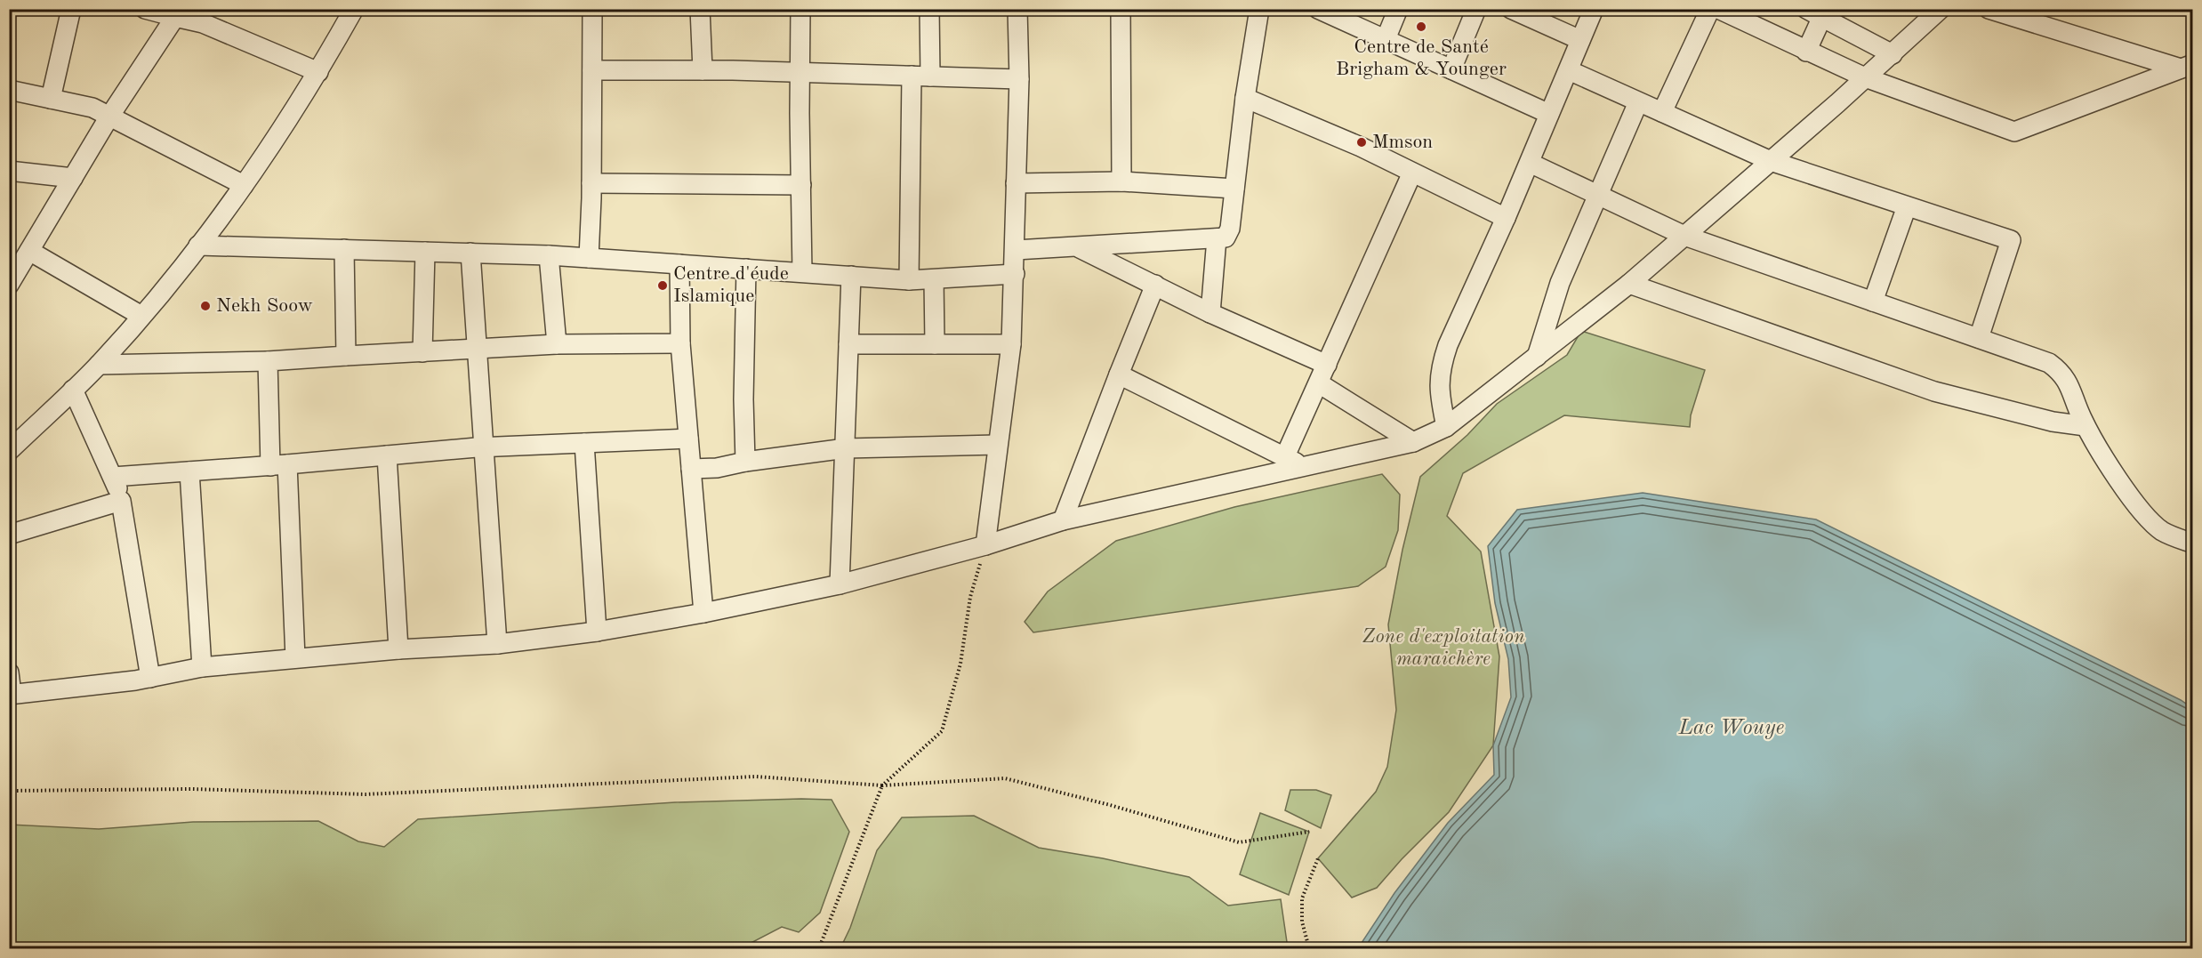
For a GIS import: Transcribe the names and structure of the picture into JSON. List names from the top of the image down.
{
  "water": ["Lac Wouye"],
  "parks": ["Zone d'exploitation maraichère"],
  "places": [
    "Centre de Santé Brigham & Younger",
    "Mmson",
    "Centre d'éude Islamique",
    "Nekh Soow"
  ]
}
